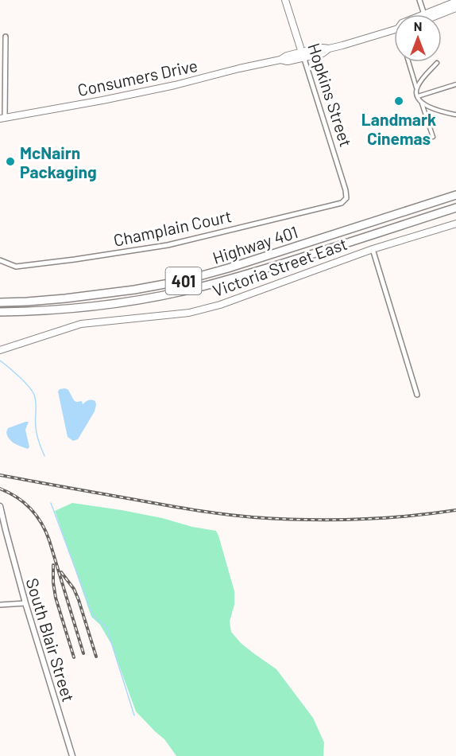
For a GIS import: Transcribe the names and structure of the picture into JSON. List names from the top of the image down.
{
  "streets": {
    "highway": ["Highway 401", "401"],
    "main road": ["Consumers Drive", "Hopkins Street", "Victoria Street East"],
    "street": ["Champlain Court", "South Blair Street"]
  },
  "crossings": [
    ["Consumers Drive", "Hopkins Street"],
    ["Hopkins Street", "Champlain Court"]
  ],
  "places": ["Landmark Cinemas", "McNairn Packaging"],
  "north": "top"
}
